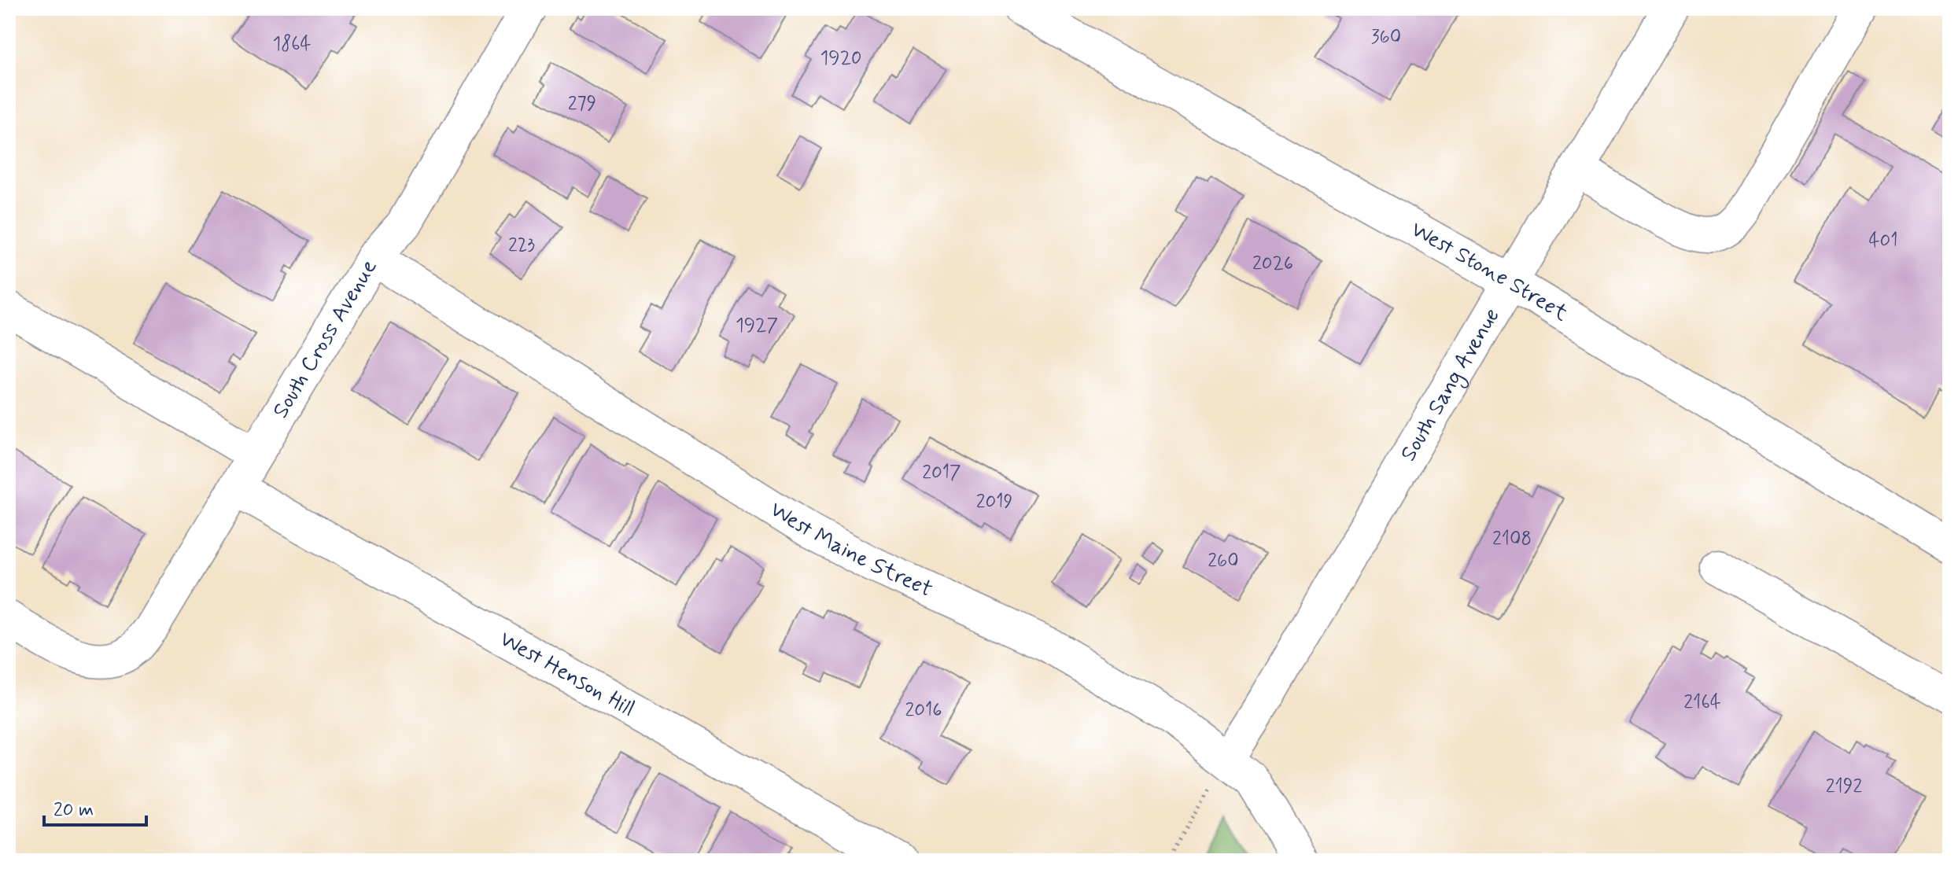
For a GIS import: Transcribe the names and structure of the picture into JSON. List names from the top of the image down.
{
  "streets": {
    "street": [
      "West Stone Street",
      "South Cross Avenue",
      "South Sang Avenue",
      "West Maine Street",
      "West Henson Hill"
    ]
  },
  "crossings": [
    ["West Stone Street", "South Sang Avenue"],
    ["South Cross Avenue", "West Maine Street"],
    ["South Cross Avenue", "West Henson Hill"],
    ["South Sang Avenue", "West Maine Street"]
  ],
  "house_numbers": [
    "360",
    "1864",
    "1920",
    "279",
    "401",
    "223",
    "2026",
    "1927",
    "2017",
    "2019",
    "2108",
    "260",
    "2164",
    "2016",
    "2192"
  ],
  "scale_bar": "20 m"
}
